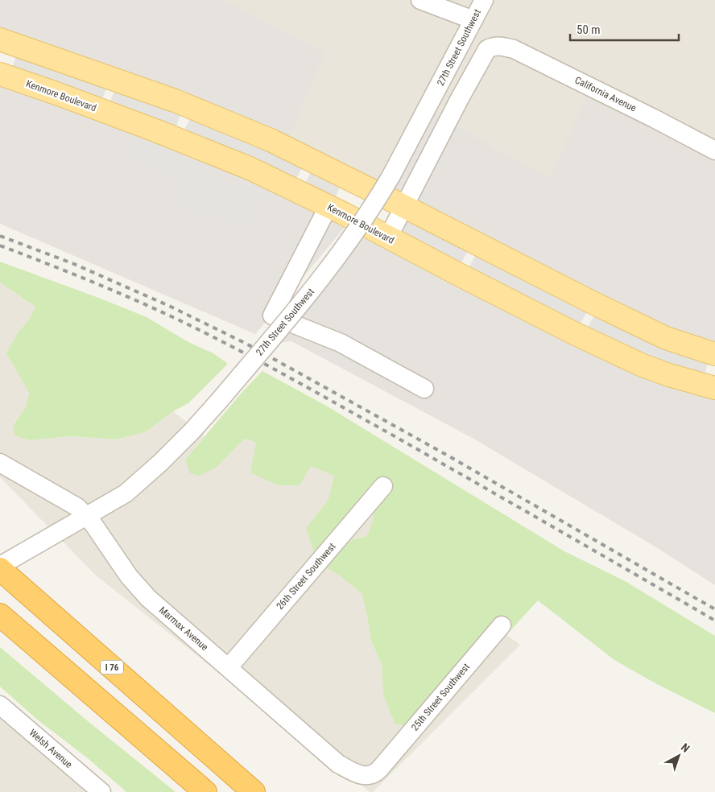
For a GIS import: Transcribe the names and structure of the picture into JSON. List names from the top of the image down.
{
  "streets": {
    "highway": ["I 76"],
    "main road": ["Kenmore Boulevard"],
    "street": [
      "27th Street Southwest",
      "California Avenue",
      "26th Street Southwest",
      "Marmax Avenue",
      "25th Street Southwest",
      "Welsh Avenue"
    ]
  },
  "crossings": [
    ["27th Street Southwest", "Marmax Avenue"],
    ["27th Street Southwest", "I 76"],
    ["26th Street Southwest", "Marmax Avenue"],
    ["Marmax Avenue", "25th Street Southwest"]
  ],
  "scale_bar": "50 m",
  "north": "top right"
}
